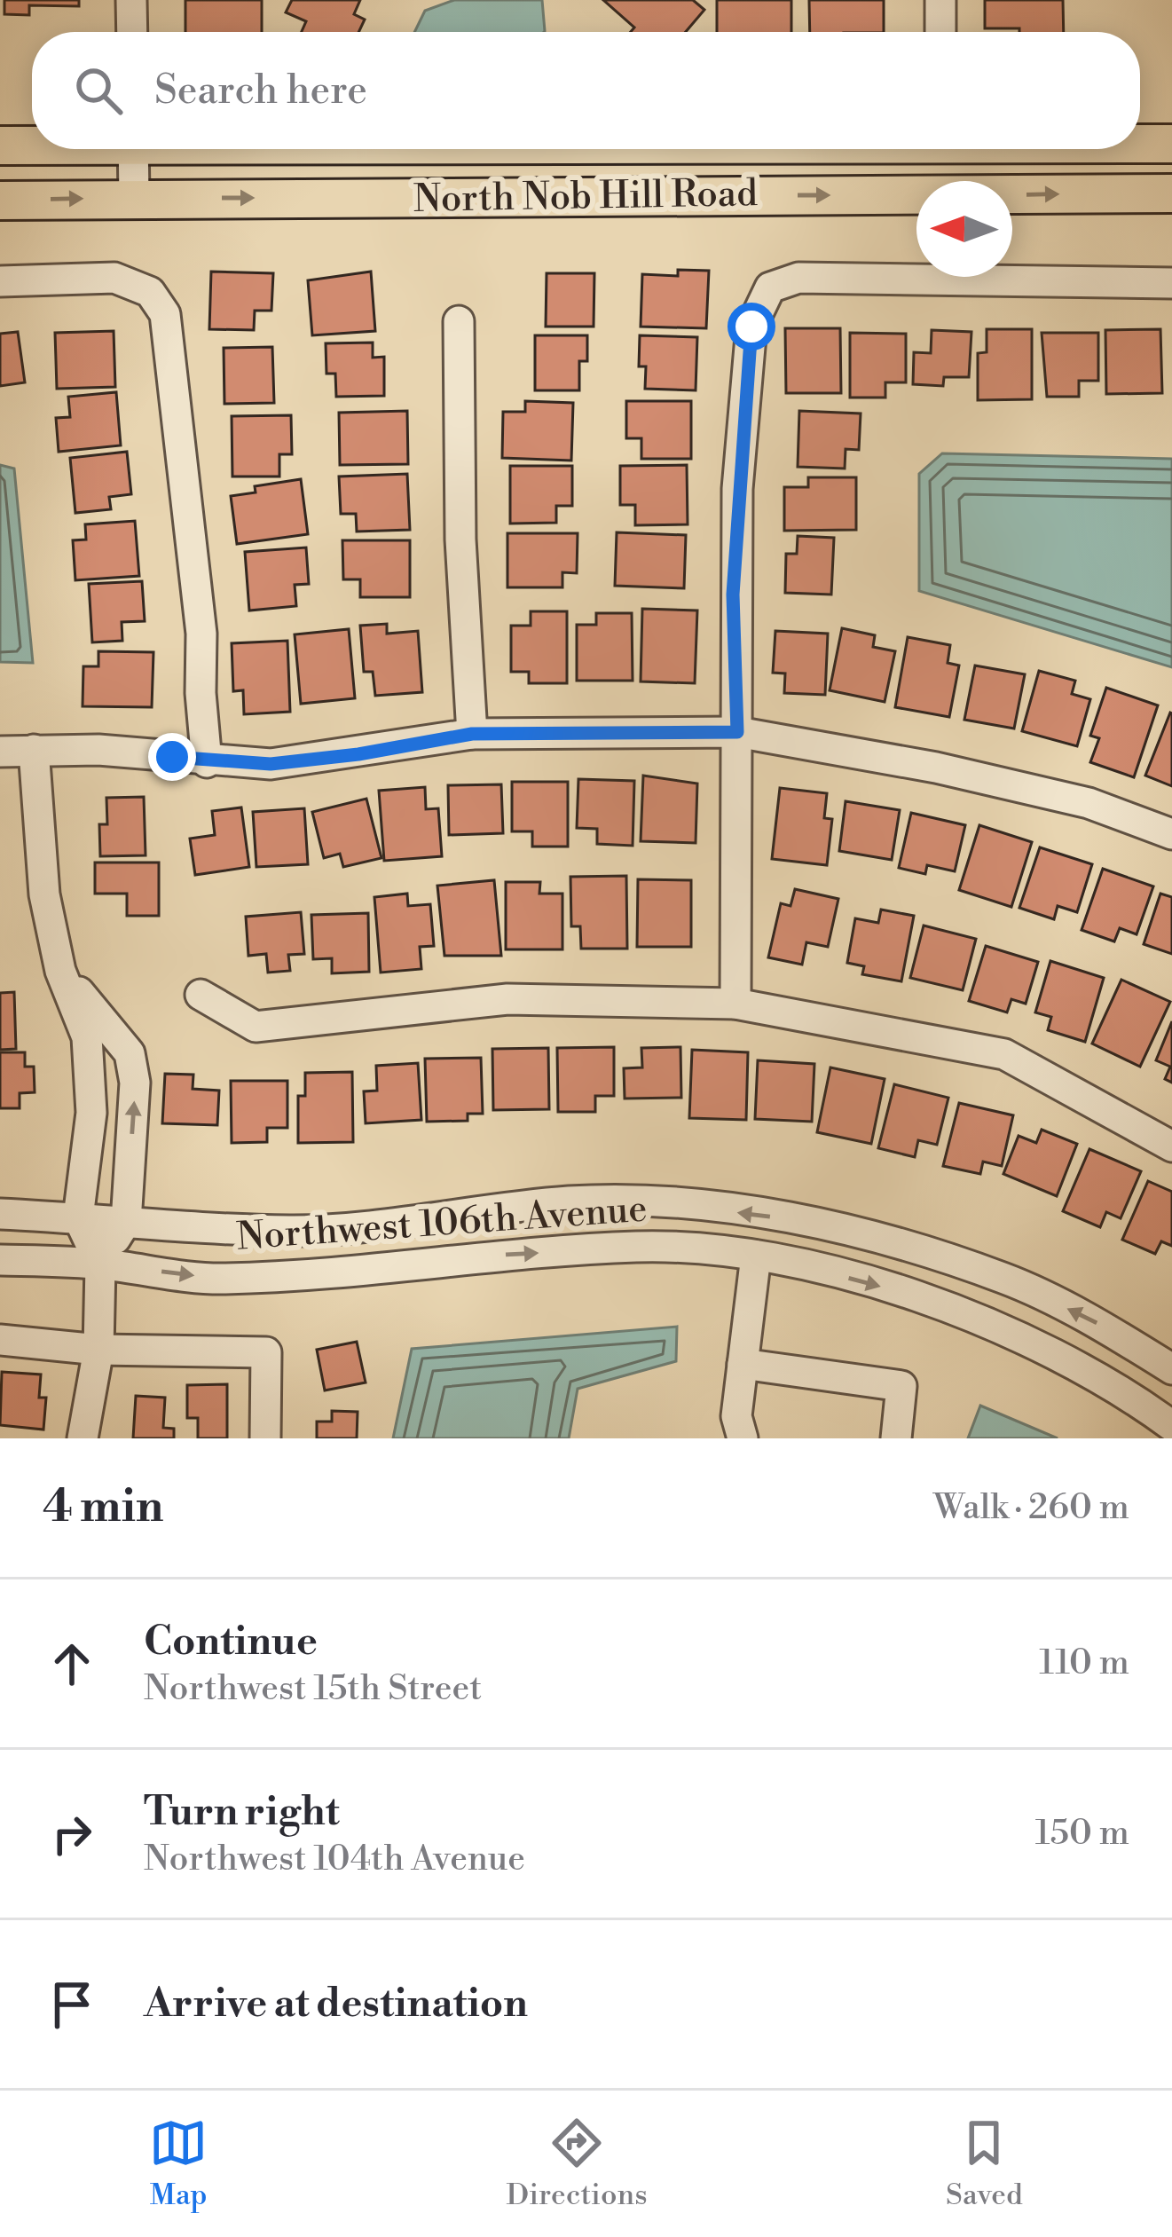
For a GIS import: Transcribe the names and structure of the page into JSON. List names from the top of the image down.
{
  "streets": {
    "main road": ["North Nob Hill Road"],
    "street": ["Northwest 106th Avenue"]
  },
  "one_way": ["North Nob Hill Road"],
  "north": "left",
  "page": {
    "search": "Search here",
    "heading": ["4 min", "Walk · 260 m"],
    "list": [
      ["Continue", "Northwest 15th Street", "110 m"],
      ["Turn right", "Northwest 104th Avenue", "150 m"],
      "Arrive at destination"
    ],
    "nav": ["Map", "Directions", "Saved"]
  }
}
